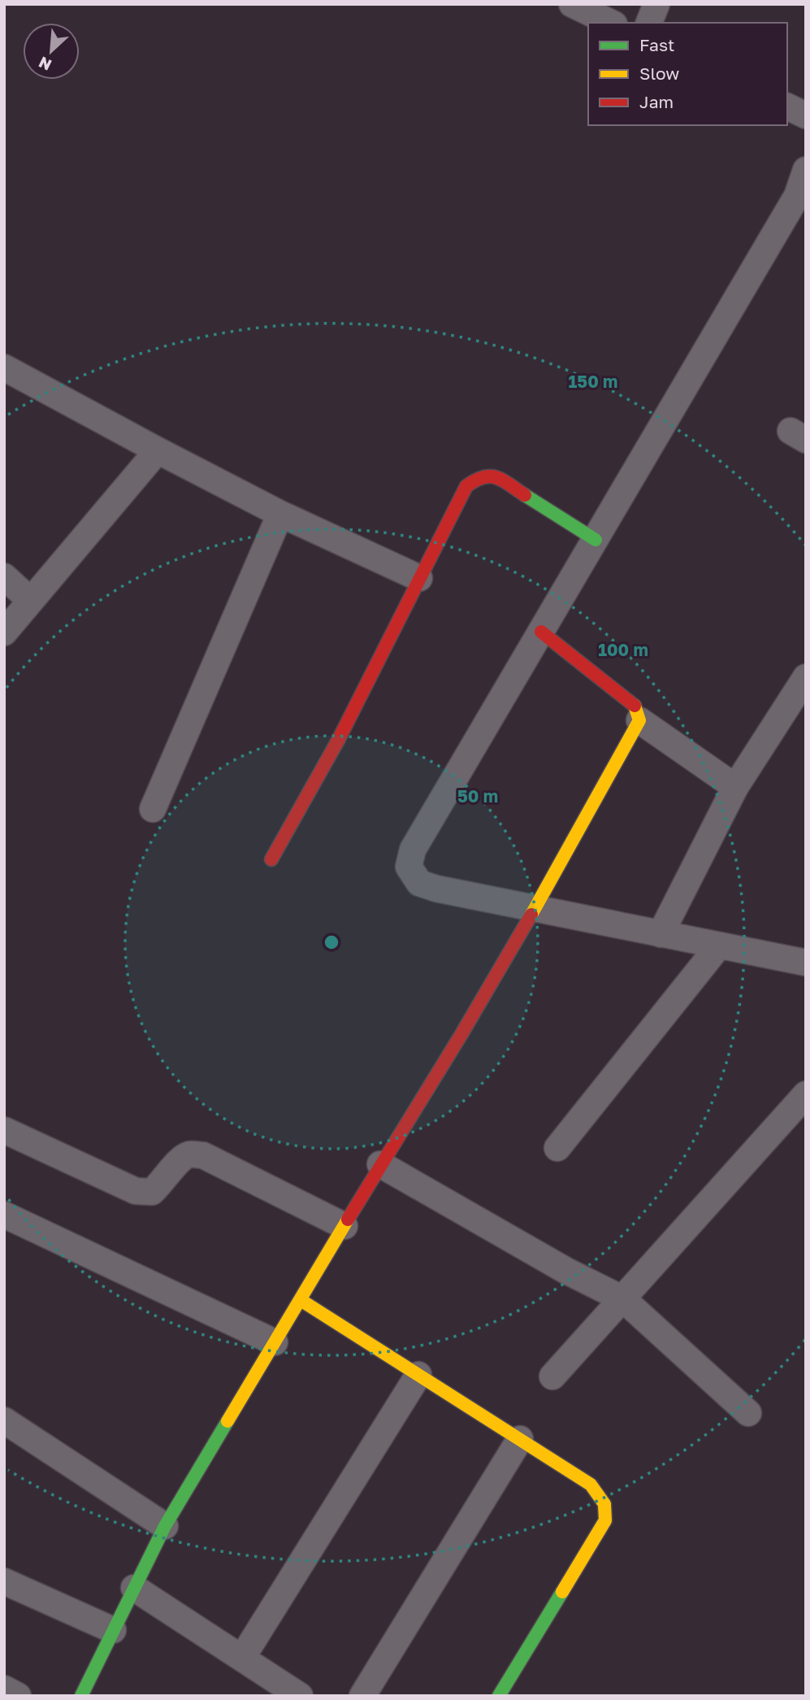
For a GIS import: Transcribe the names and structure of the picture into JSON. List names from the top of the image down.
{
  "legend": ["Fast", "Slow", "Jam"],
  "north": "bottom left",
  "rings": ["150 m", "100 m", "50 m"]
}
